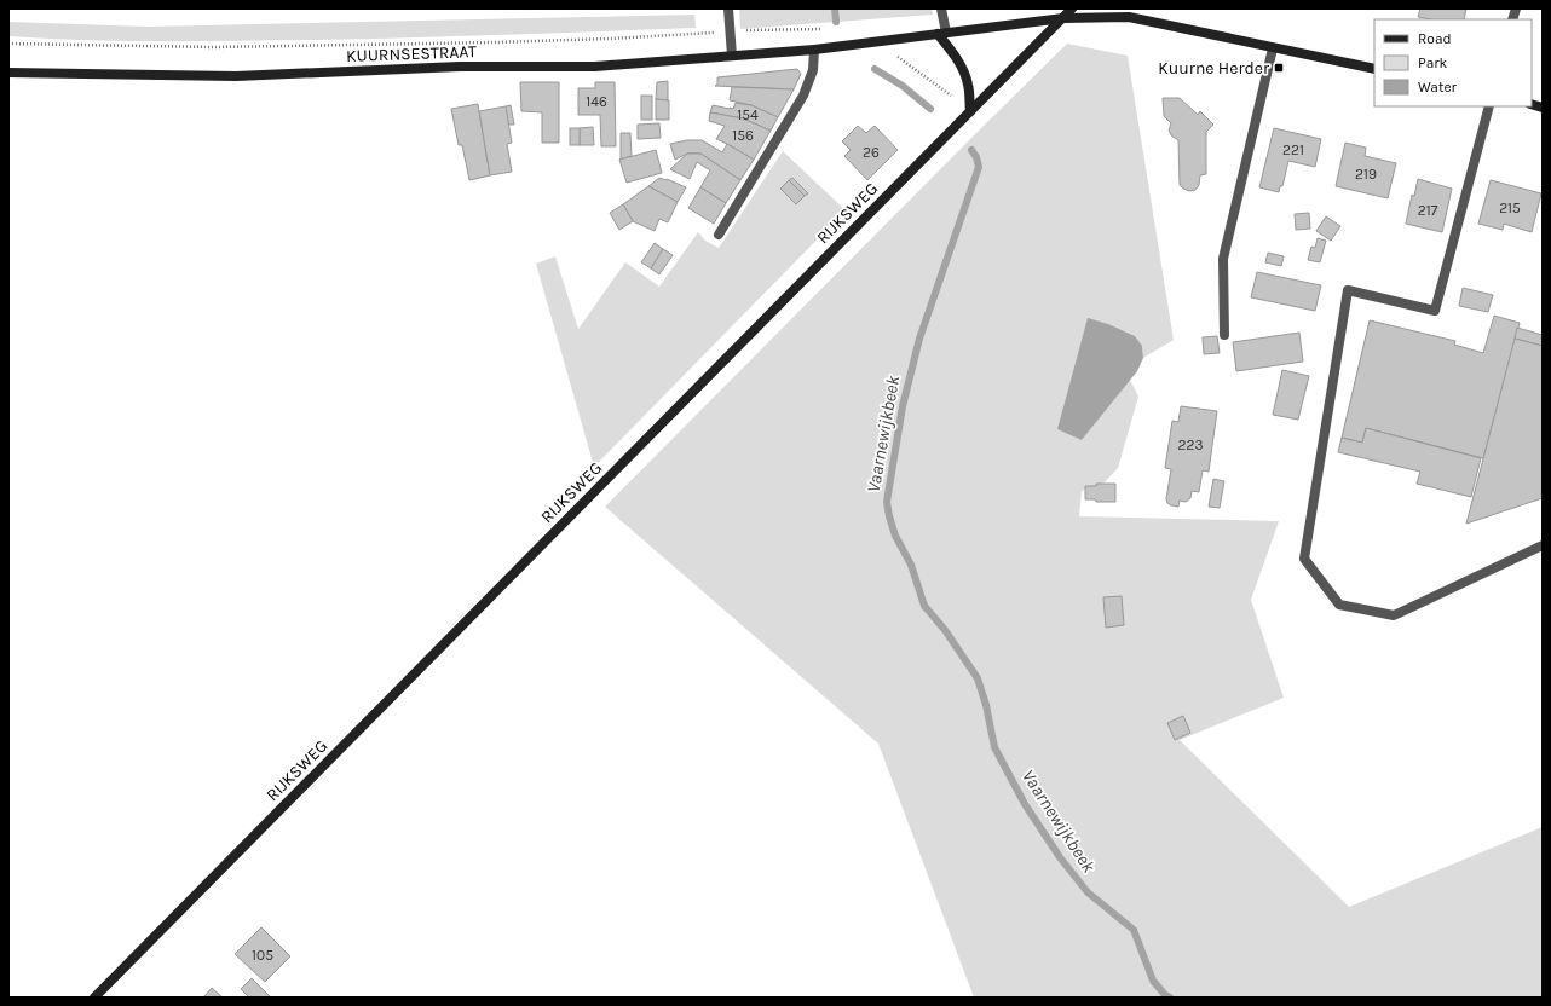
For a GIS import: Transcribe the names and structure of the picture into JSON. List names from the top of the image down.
{
  "streets": {
    "main road": ["KUURNSESTRAAT", "RIJKSWEG"]
  },
  "crossings": [
    ["KUURNSESTRAAT", "RIJKSWEG"]
  ],
  "water": ["Vaarnewijkbeek"],
  "places": {
    "transit": ["Kuurne Herder"]
  },
  "house_numbers": [
    "146",
    "154",
    "156",
    "221",
    "26",
    "219",
    "215",
    "217",
    "223",
    "105"
  ],
  "legend": ["Road", "Park", "Water"]
}
